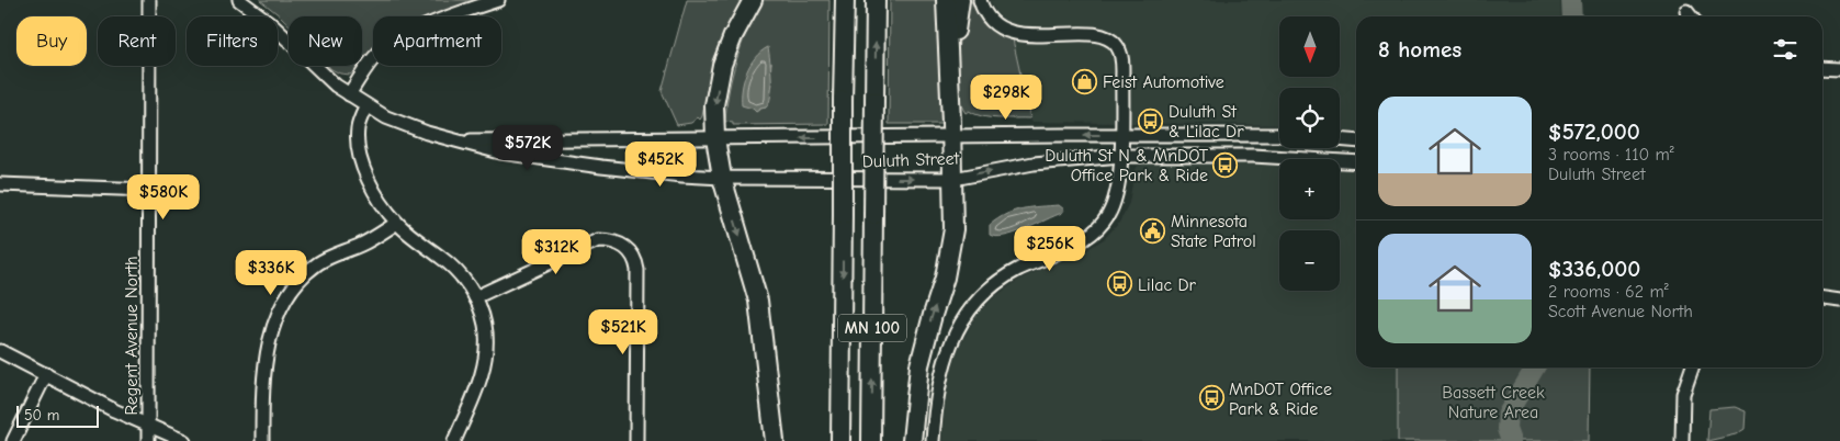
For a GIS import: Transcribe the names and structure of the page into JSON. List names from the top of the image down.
{
  "streets": {
    "highway": ["MN 100"],
    "street": ["Duluth Street", "Regent Avenue North"]
  },
  "parks": ["Bassett Creek Nature Area"],
  "places": {
    "shop": ["Feist Automotive"],
    "bus stop": [
      "Duluth St & Lilac Dr",
      "Duluth St N & MnDOT Office Park & Ride",
      "Lilac Dr",
      "MnDOT Office Park & Ride"
    ],
    "public building": ["Minnesota State Patrol"]
  },
  "scale_bar": "50 m",
  "north": "bottom",
  "page": {
    "map_buttons": ["+", "−"],
    "chip": [
      "Buy",
      "Rent",
      "Filters",
      "New",
      "Apartment"
    ],
    "heading": "8 homes",
    "price": [
      "$298K",
      "$572K",
      "$452K",
      "$580K",
      "$256K",
      "$312K",
      "$336K",
      "$521K"
    ],
    "list": [
      {
        "name": "$572,000",
        "note": "3 rooms · 110 m² · Duluth Street"
      },
      {
        "name": "$336,000",
        "note": "2 rooms · 62 m² · Scott Avenue North"
      }
    ],
    "scale": "50 m"
  }
}
